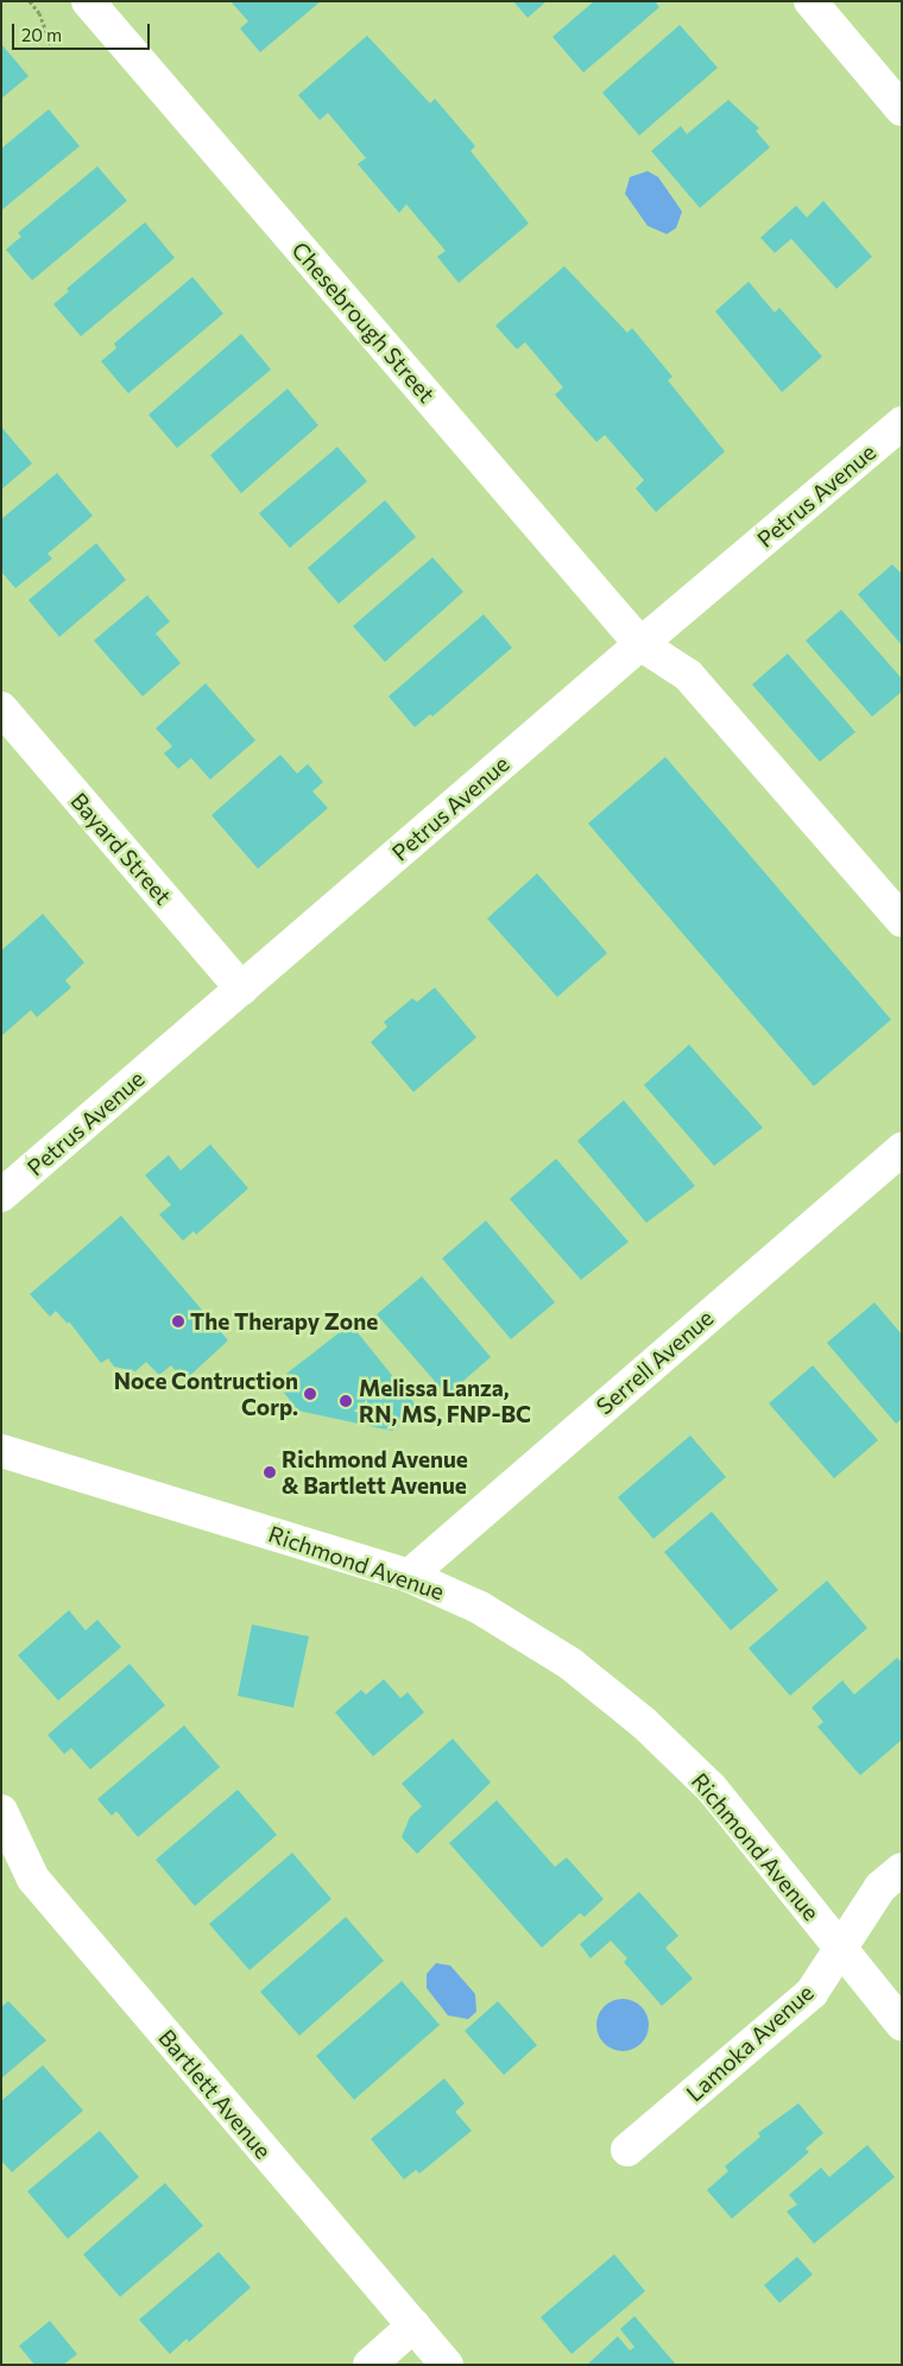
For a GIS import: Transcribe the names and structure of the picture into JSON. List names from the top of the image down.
{
  "streets": {
    "street": [
      "Chesebrough Street",
      "Petrus Avenue",
      "Bayard Street",
      "Serrell Avenue",
      "Richmond Avenue",
      "Lamoka Avenue",
      "Bartlett Avenue"
    ]
  },
  "crossings": [
    ["Chesebrough Street", "Petrus Avenue"],
    ["Petrus Avenue", "Bayard Street"],
    ["Serrell Avenue", "Richmond Avenue"],
    ["Richmond Avenue", "Lamoka Avenue"]
  ],
  "places": [
    "The Therapy Zone",
    "Noce Contruction Corp.",
    "Melissa Lanza, RN, MS, FNP-BC",
    "Richmond Avenue & Bartlett Avenue"
  ],
  "scale_bar": "20 m"
}
